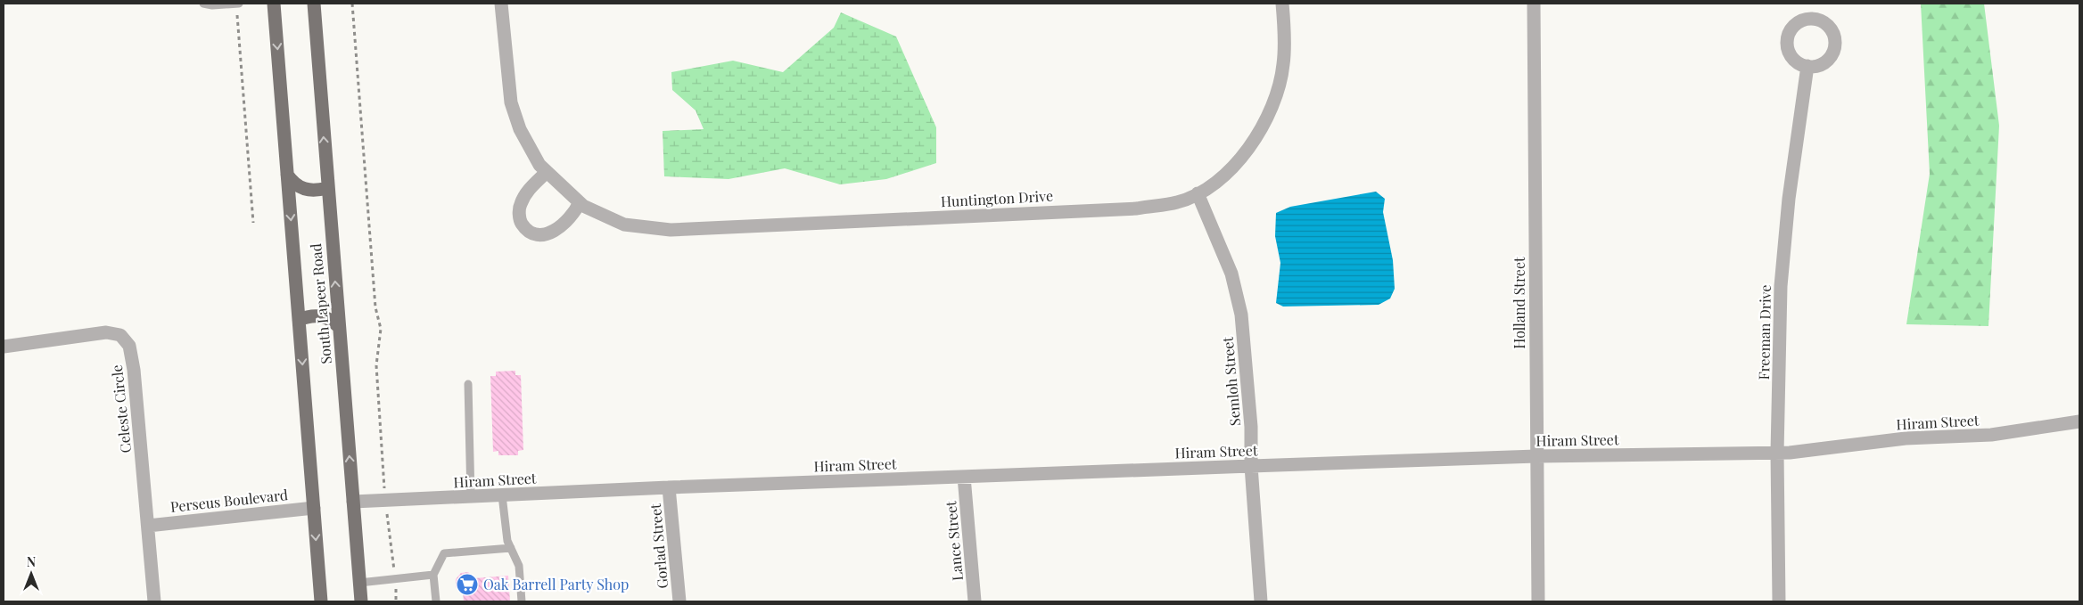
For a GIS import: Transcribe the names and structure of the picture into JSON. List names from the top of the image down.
{
  "streets": {
    "main road": ["South Lapeer Road"],
    "street": [
      "Huntington Drive",
      "Holland Street",
      "Freeman Drive",
      "Semloh Street",
      "Celeste Circle",
      "Hiram Street",
      "Perseus Boulevard",
      "Lance Street",
      "Gorlad Street"
    ]
  },
  "crossings": [
    ["Huntington Drive", "Semloh Street"],
    ["Holland Street", "Hiram Street"],
    ["South Lapeer Road", "Hiram Street"],
    ["South Lapeer Road", "Perseus Boulevard"],
    ["Freeman Drive", "Hiram Street"],
    ["Semloh Street", "Hiram Street"],
    ["Celeste Circle", "Perseus Boulevard"],
    ["Hiram Street", "Lance Street"],
    ["Hiram Street", "Gorlad Street"]
  ],
  "places": {
    "supermarket": ["Oak Barrell Party Shop"]
  },
  "north": "top"
}
